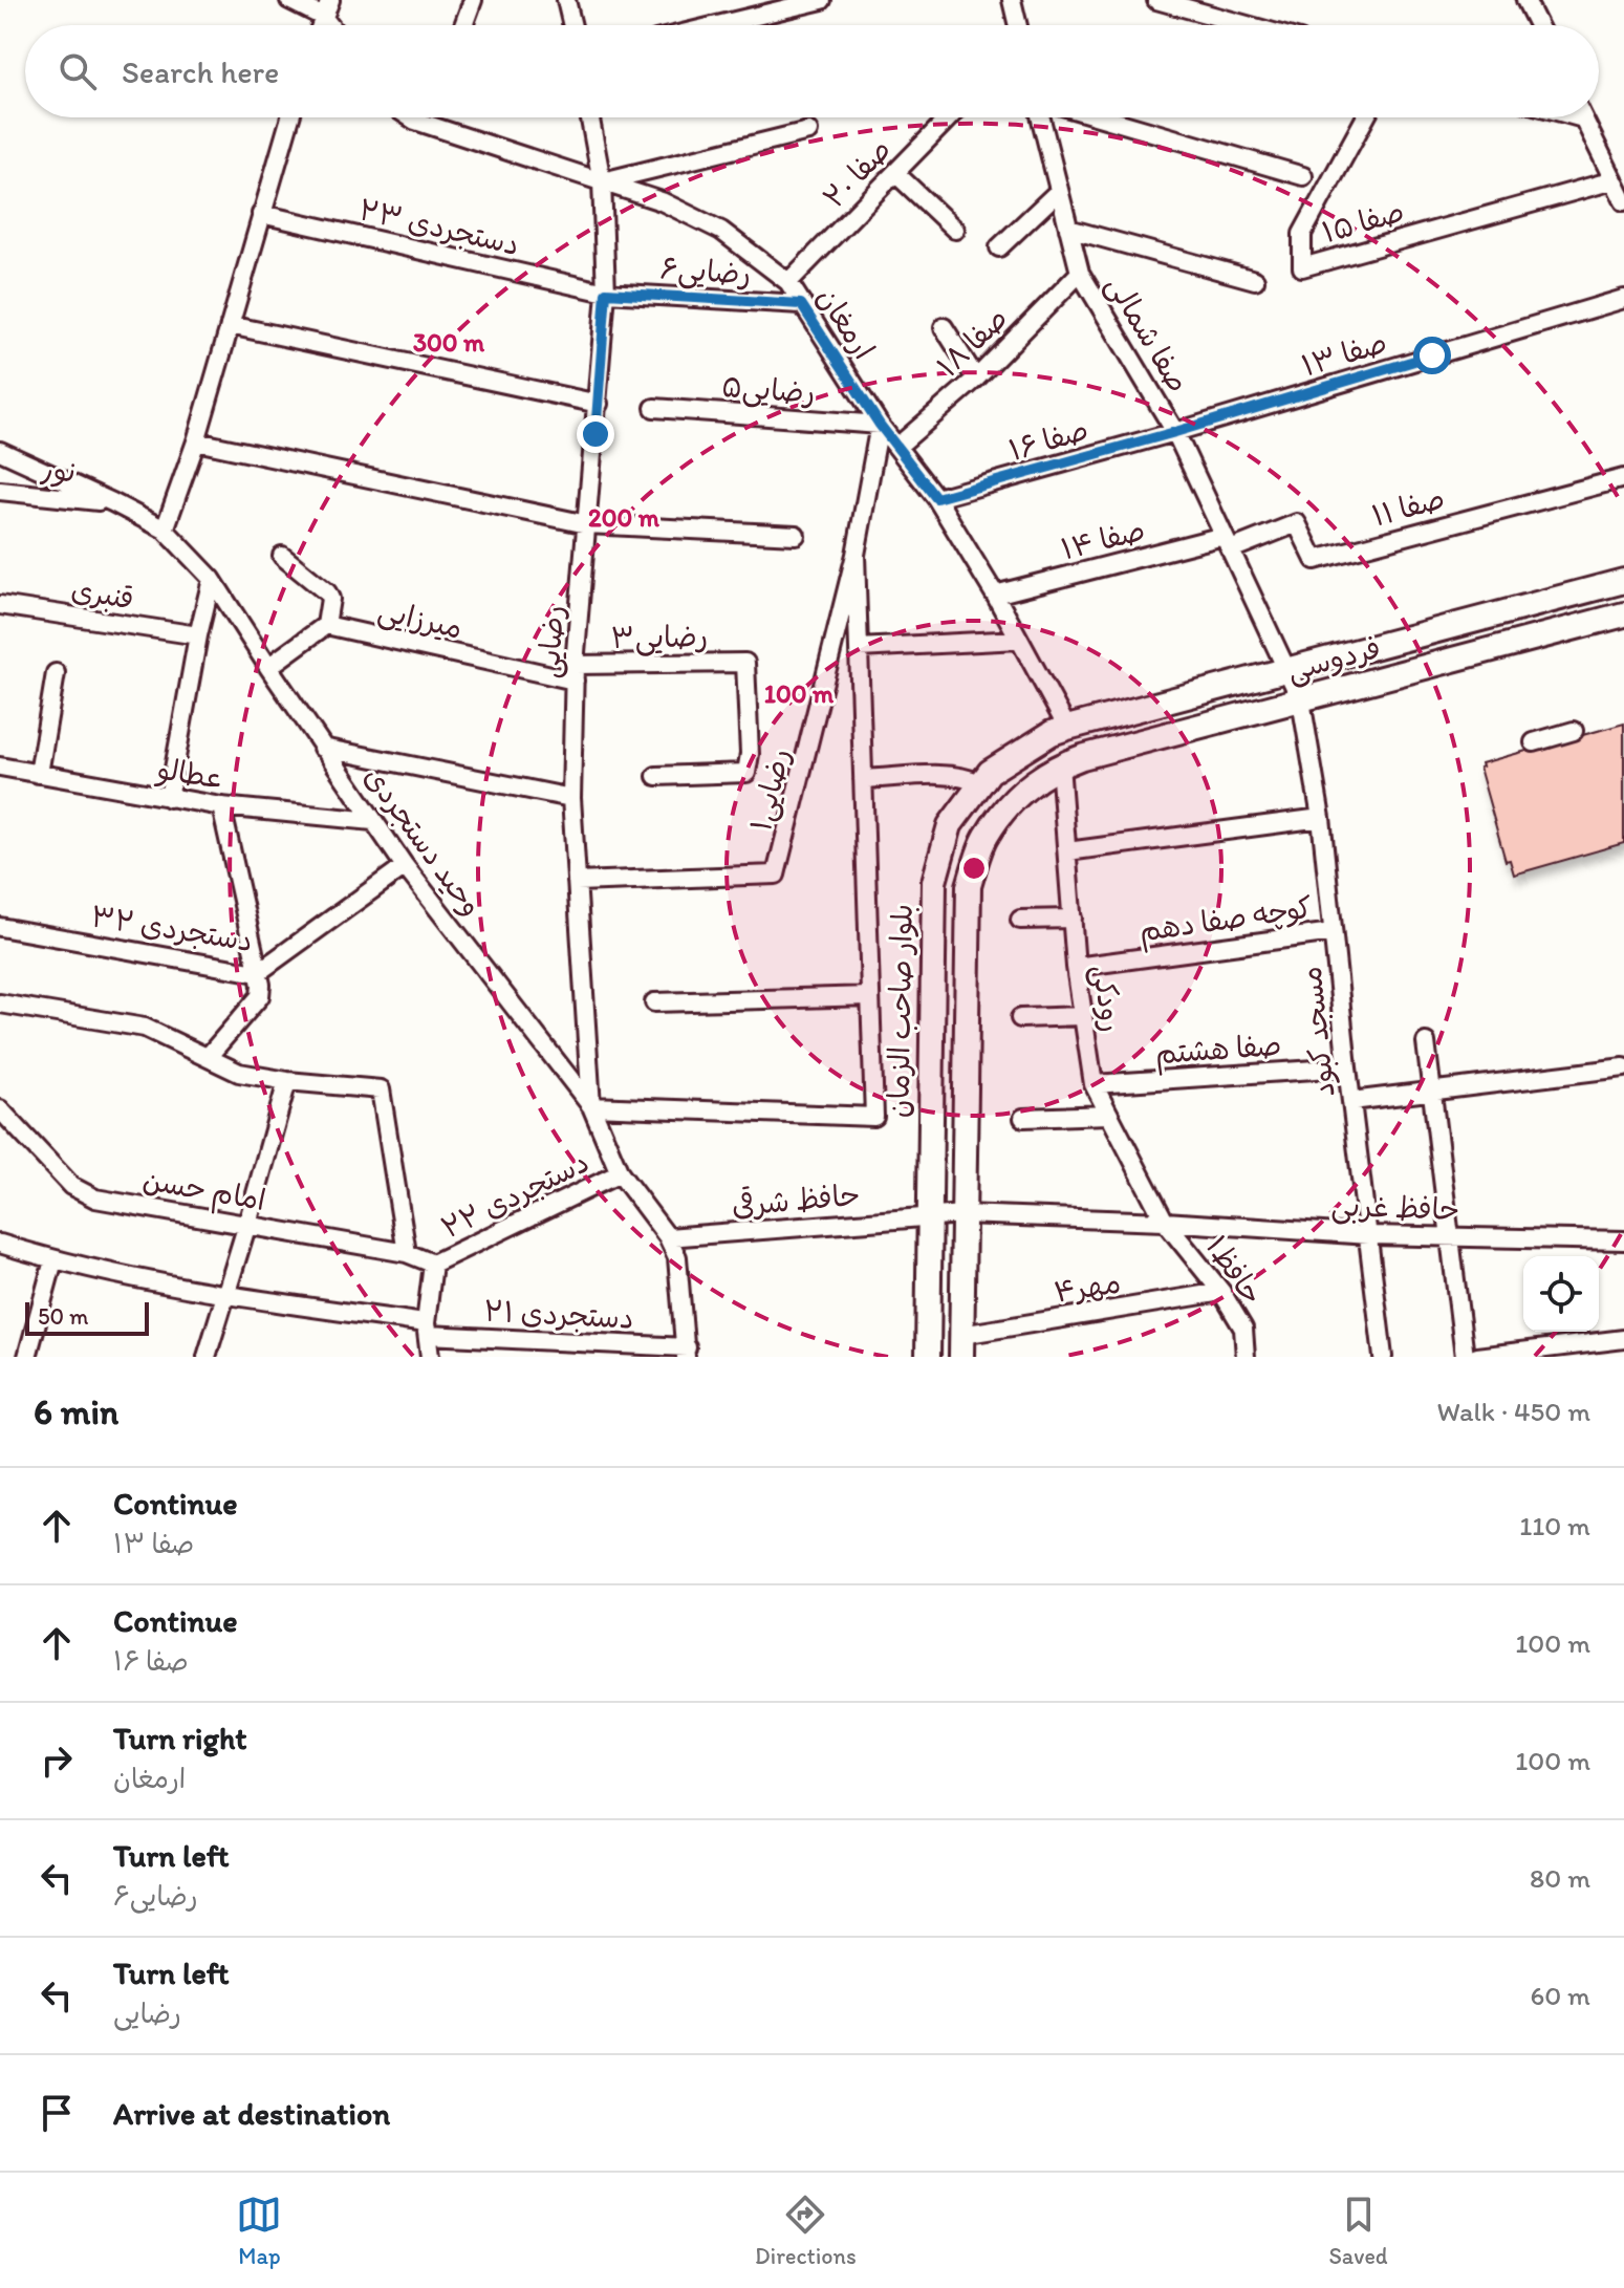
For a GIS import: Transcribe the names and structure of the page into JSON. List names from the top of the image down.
{
  "streets": {
    "main road": ["فردوسی", "بلوار صاحب الزمان"],
    "street": [
      "صفا ۲۰",
      "صفا ۱۵",
      "دستجردی ۲۳",
      "رضایی۶",
      "ارمغان",
      "صفا شمالی",
      "صفا ۱۸",
      "صفا ۱۳",
      "رضایی۵",
      "صفا ۱۶",
      "نور",
      "صفا ۱۱",
      "صفا ۱۴",
      "قنبری",
      "میرزایی",
      "رضایی۳",
      "رضایی",
      "عطالو",
      "رضایی۱",
      "وحید دستجردی",
      "کوچه صفا دهم",
      "دستجردی ۳۲",
      "رودکی",
      "مسجد کبود",
      "صفا هشتم",
      "امام حسن",
      "دستجردی ۲۲",
      "حافظ شرقی",
      "حافظ غربی",
      "حافظ۱",
      "مهر۴",
      "دستجردی ۲۱"
    ]
  },
  "crossings": [
    ["صفا ۲۰", "ارمغان"],
    ["دستجردی ۲۳", "رضایی۶"],
    ["دستجردی ۲۳", "رضایی"],
    ["رضایی۶", "ارمغان"],
    ["رضایی۶", "رضایی"],
    ["ارمغان", "صفا ۱۸"],
    ["ارمغان", "رضایی۵"],
    ["ارمغان", "صفا ۱۶"],
    ["ارمغان", "صفا ۱۴"],
    ["ارمغان", "رضایی"],
    ["ارمغان", "فردوسی"],
    ["ارمغان", "رضایی۱"],
    ["ارمغان", "بلوار صاحب الزمان"],
    ["صفا شمالی", "صفا ۱۸"],
    ["صفا شمالی", "صفا ۱۳"],
    ["صفا شمالی", "صفا ۱۶"],
    ["صفا شمالی", "صفا ۱۱"],
    ["صفا شمالی", "صفا ۱۴"],
    ["صفا شمالی", "فردوسی"],
    ["صفا شمالی", "مسجد کبود"],
    ["صفا ۱۳", "صفا ۱۶"],
    ["رضایی۵", "رضایی۱"],
    ["نور", "وحید دستجردی"],
    ["صفا ۱۱", "صفا ۱۴"],
    ["میرزایی", "رضایی۳"],
    ["میرزایی", "رضایی"],
    ["رضایی۳", "رضایی"],
    ["رضایی", "رضایی۱"],
    ["رضایی", "وحید دستجردی"],
    ["فردوسی", "رودکی"],
    ["فردوسی", "بلوار صاحب الزمان"],
    ["فردوسی", "مسجد کبود"],
    ["عطالو", "وحید دستجردی"],
    ["وحید دستجردی", "دستجردی ۳۲"],
    ["وحید دستجردی", "دستجردی ۲۲"],
    ["وحید دستجردی", "حافظ شرقی"],
    ["وحید دستجردی", "دستجردی ۲۱"],
    ["کوچه صفا دهم", "رودکی"],
    ["کوچه صفا دهم", "مسجد کبود"],
    ["رودکی", "صفا هشتم"],
    ["رودکی", "حافظ غربی"],
    ["رودکی", "حافظ۱"],
    ["بلوار صاحب الزمان", "حافظ شرقی"],
    ["مسجد کبود", "صفا هشتم"],
    ["مسجد کبود", "حافظ غربی"],
    ["امام حسن", "دستجردی ۲۲"],
    ["حافظ غربی", "حافظ۱"],
    ["حافظ۱", "مهر۴"]
  ],
  "scale_bar": "50 m",
  "page": {
    "search": "Search here",
    "scale": "50 m",
    "heading": ["6 min", "Walk · 450 m"],
    "list": [
      ["Continue", "صفا ۱۳", "110 m"],
      ["Continue", "صفا ۱۶", "100 m"],
      ["Turn right", "ارمغان", "100 m"],
      ["Turn left", "رضایی۶", "80 m"],
      ["Turn left", "رضایی", "60 m"],
      "Arrive at destination"
    ],
    "nav": ["Map", "Directions", "Saved"]
  },
  "rings": ["300 m", "200 m", "100 m"]
}
